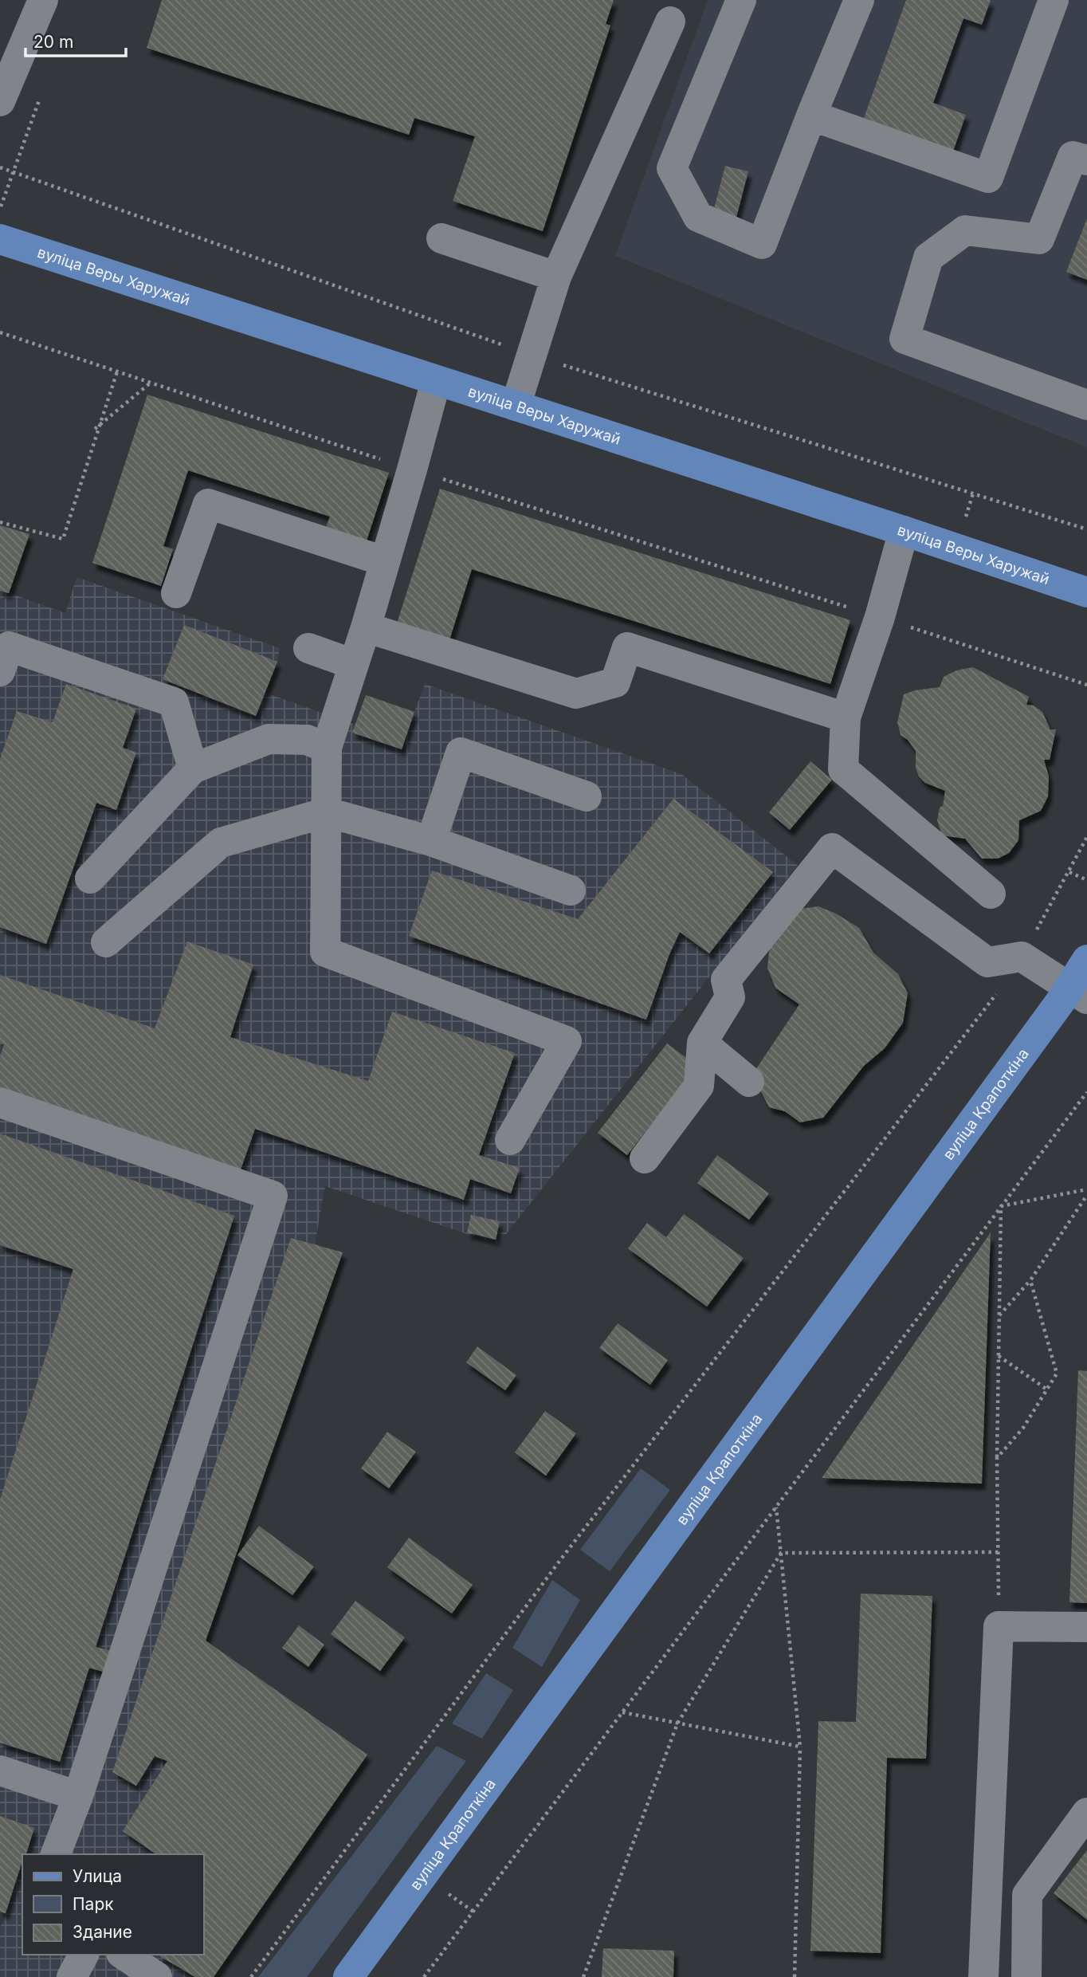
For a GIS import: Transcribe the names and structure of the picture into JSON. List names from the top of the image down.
{
  "streets": {
    "main road": ["вуліца Веры Харужай", "вуліца Крапоткіна"]
  },
  "legend": ["Улица", "Парк", "Здание"],
  "scale_bar": "20 m"
}
